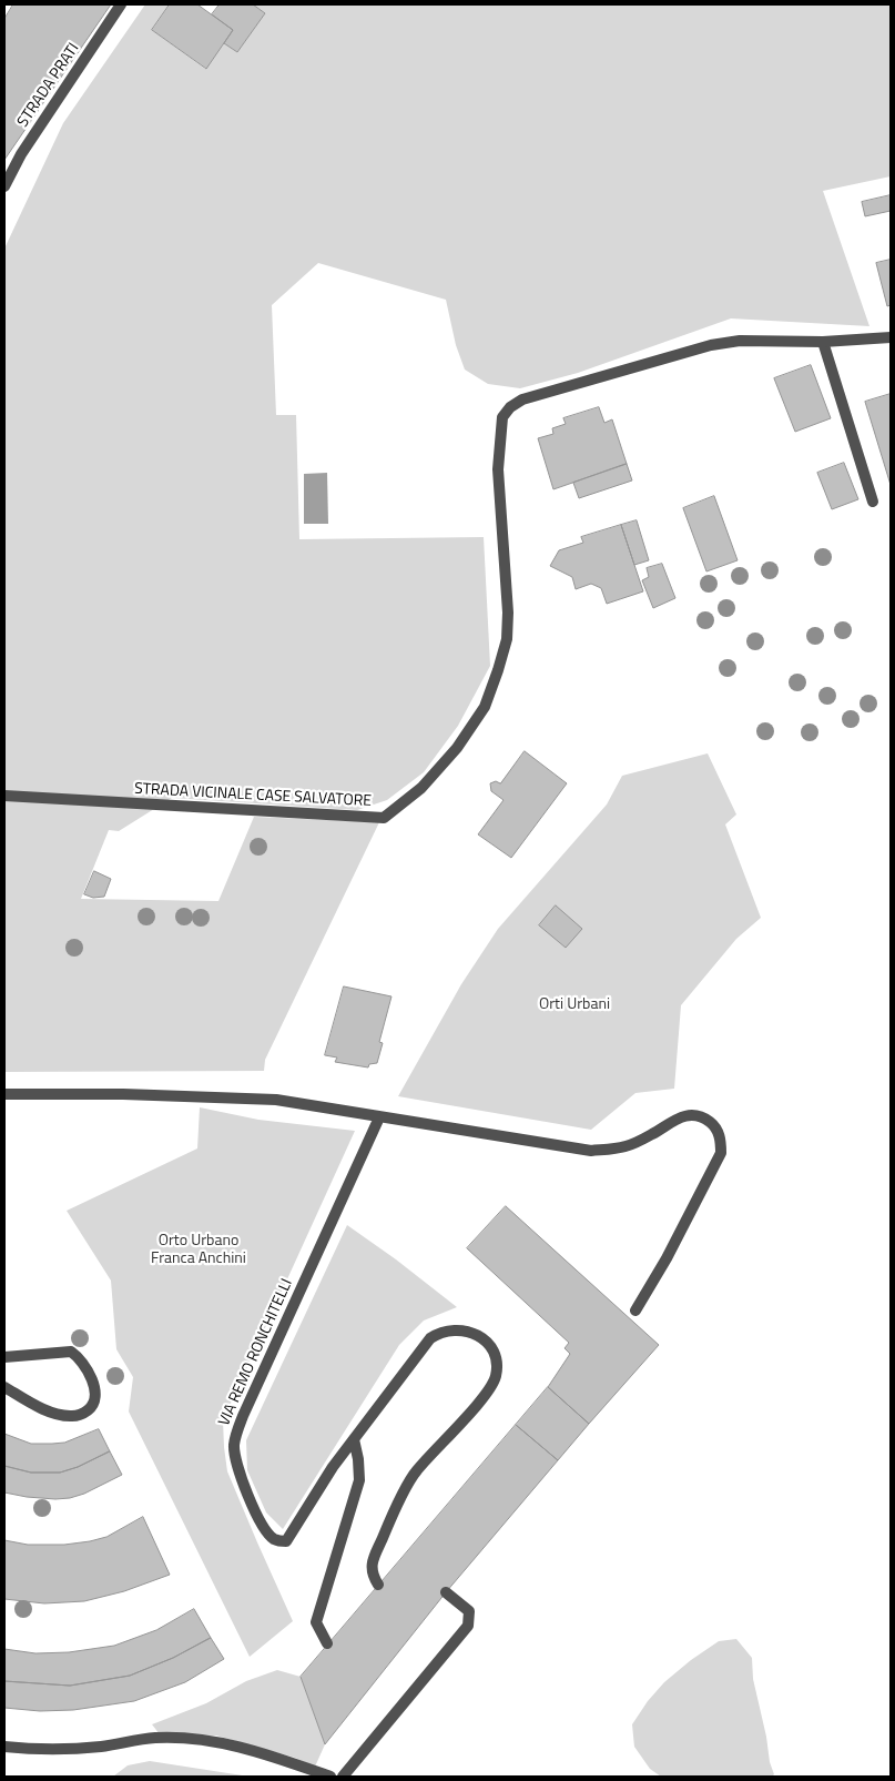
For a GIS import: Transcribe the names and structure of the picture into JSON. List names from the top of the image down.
{
  "streets": {
    "street": ["STRADA PRATI", "STRADA VICINALE CASE SALVATORE", "VIA REMO RONCHITELLI"]
  },
  "parks": ["Orti Urbani", "Orto Urbano Franca Anchini"]
}
